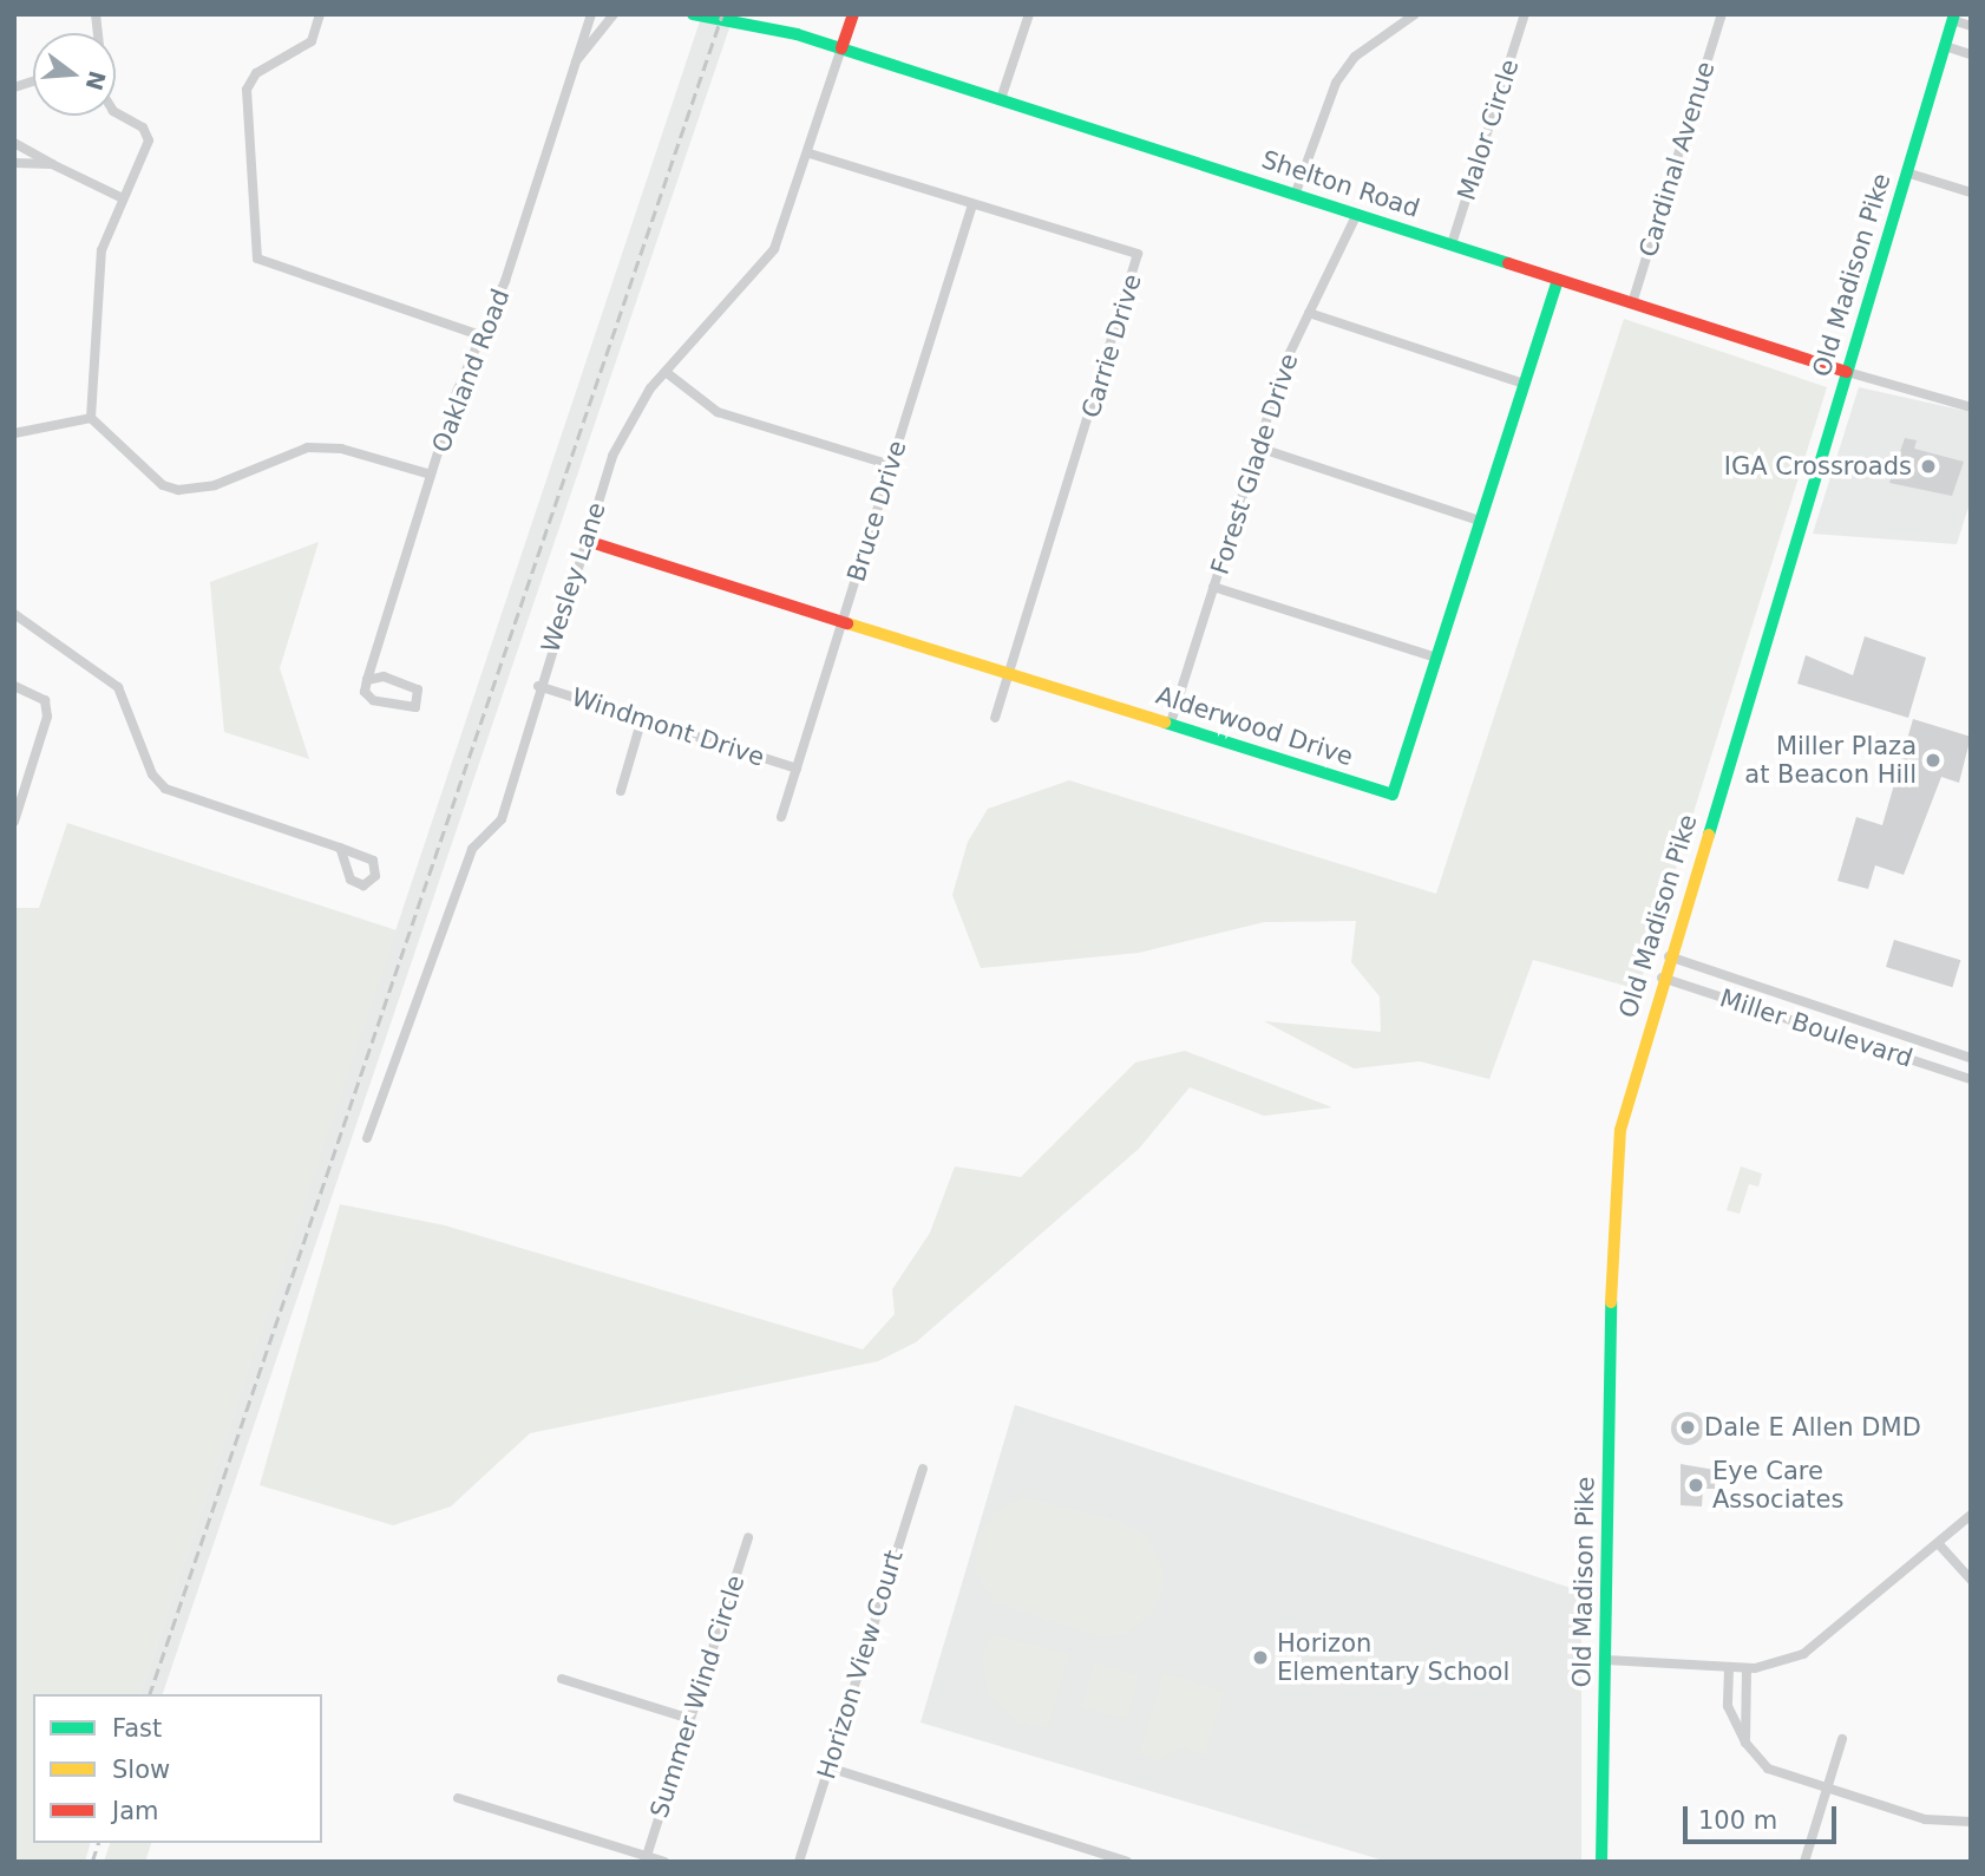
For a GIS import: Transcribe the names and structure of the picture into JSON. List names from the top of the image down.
{
  "streets": {
    "street": [
      "Malor Circle",
      "Cardinal Avenue",
      "Shelton Road",
      "Old Madison Pike",
      "Carrie Drive",
      "Oakland Road",
      "Forest Glade Drive",
      "Bruce Drive",
      "Wesley Lane",
      "Alderwood Drive",
      "Windmont Drive",
      "Miller Boulevard",
      "Horizon View Court",
      "Summer Wind Circle"
    ]
  },
  "crossings": [
    ["Malor Circle", "Shelton Road"],
    ["Cardinal Avenue", "Shelton Road"],
    ["Shelton Road", "Old Madison Pike"],
    ["Shelton Road", "Forest Glade Drive"],
    ["Shelton Road", "Wesley Lane"],
    ["Shelton Road", "Alderwood Drive"],
    ["Old Madison Pike", "Miller Boulevard"],
    ["Carrie Drive", "Bruce Drive"],
    ["Carrie Drive", "Wesley Lane"],
    ["Carrie Drive", "Alderwood Drive"],
    ["Forest Glade Drive", "Alderwood Drive"],
    ["Bruce Drive", "Alderwood Drive"],
    ["Bruce Drive", "Windmont Drive"],
    ["Wesley Lane", "Alderwood Drive"],
    ["Wesley Lane", "Windmont Drive"]
  ],
  "places": [
    "IGA Crossroads",
    "Miller Plaza at Beacon Hill",
    "Dale E Allen DMD",
    "Eye Care Associates",
    "Horizon Elementary School"
  ],
  "legend": ["Fast", "Slow", "Jam"],
  "scale_bar": "100 m",
  "north": "right"
}
